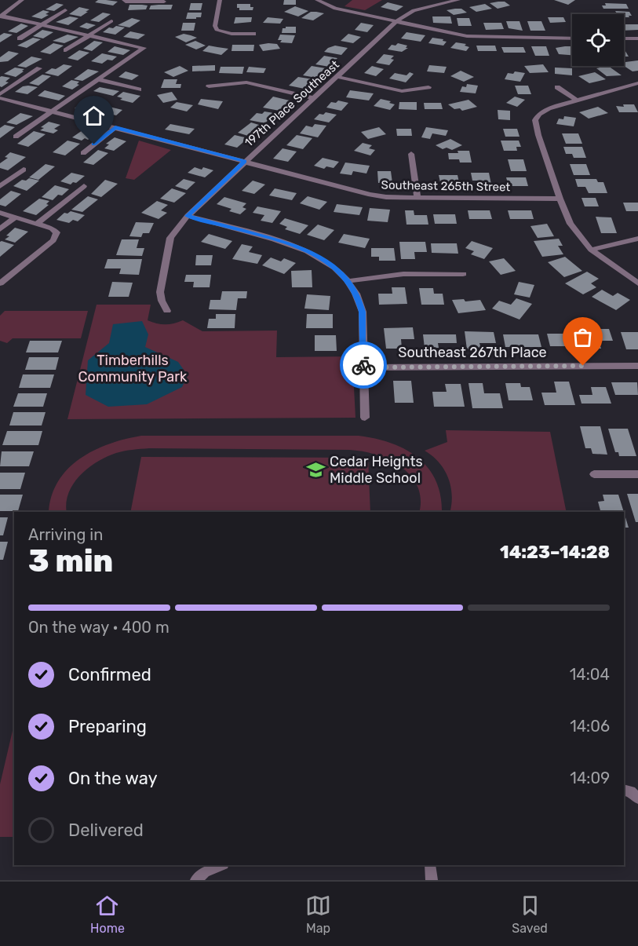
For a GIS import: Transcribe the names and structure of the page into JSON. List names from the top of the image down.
{
  "streets": {
    "street": ["197th Place Southeast", "Southeast 265th Street", "Southeast 267th Place"]
  },
  "crossings": [
    ["197th Place Southeast", "Southeast 265th Street"]
  ],
  "parks": ["Timberhills Community Park"],
  "places": {
    "school or university": ["Cedar Heights Middle School"]
  },
  "page": {
    "heading": ["3 min", "Arriving in", "14:23–14:28"],
    "bar": "On the way · 400 m",
    "list": [
      ["Confirmed", "14:04"],
      ["Preparing", "14:06"],
      ["On the way", "14:09"],
      "Delivered"
    ],
    "tabs": ["Home", "Map", "Saved"]
  }
}
